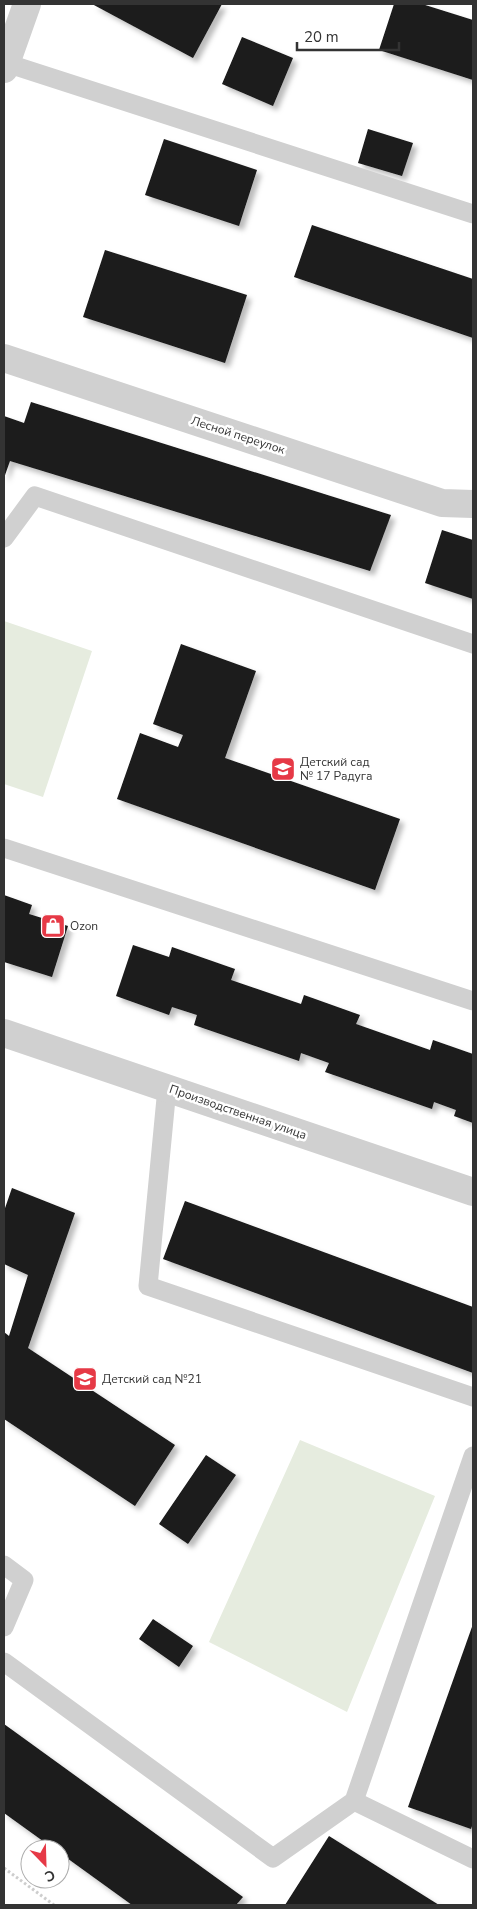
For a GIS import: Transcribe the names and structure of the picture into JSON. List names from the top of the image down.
{
  "streets": {
    "street": ["Лесной переулок", "Производственная улица"]
  },
  "places": {
    "school or university": ["Детский сад № 17 Радуга", "Детский сад №21"],
    "shop": ["Ozon"]
  },
  "scale_bar": "20 m",
  "north": "bottom right"
}
